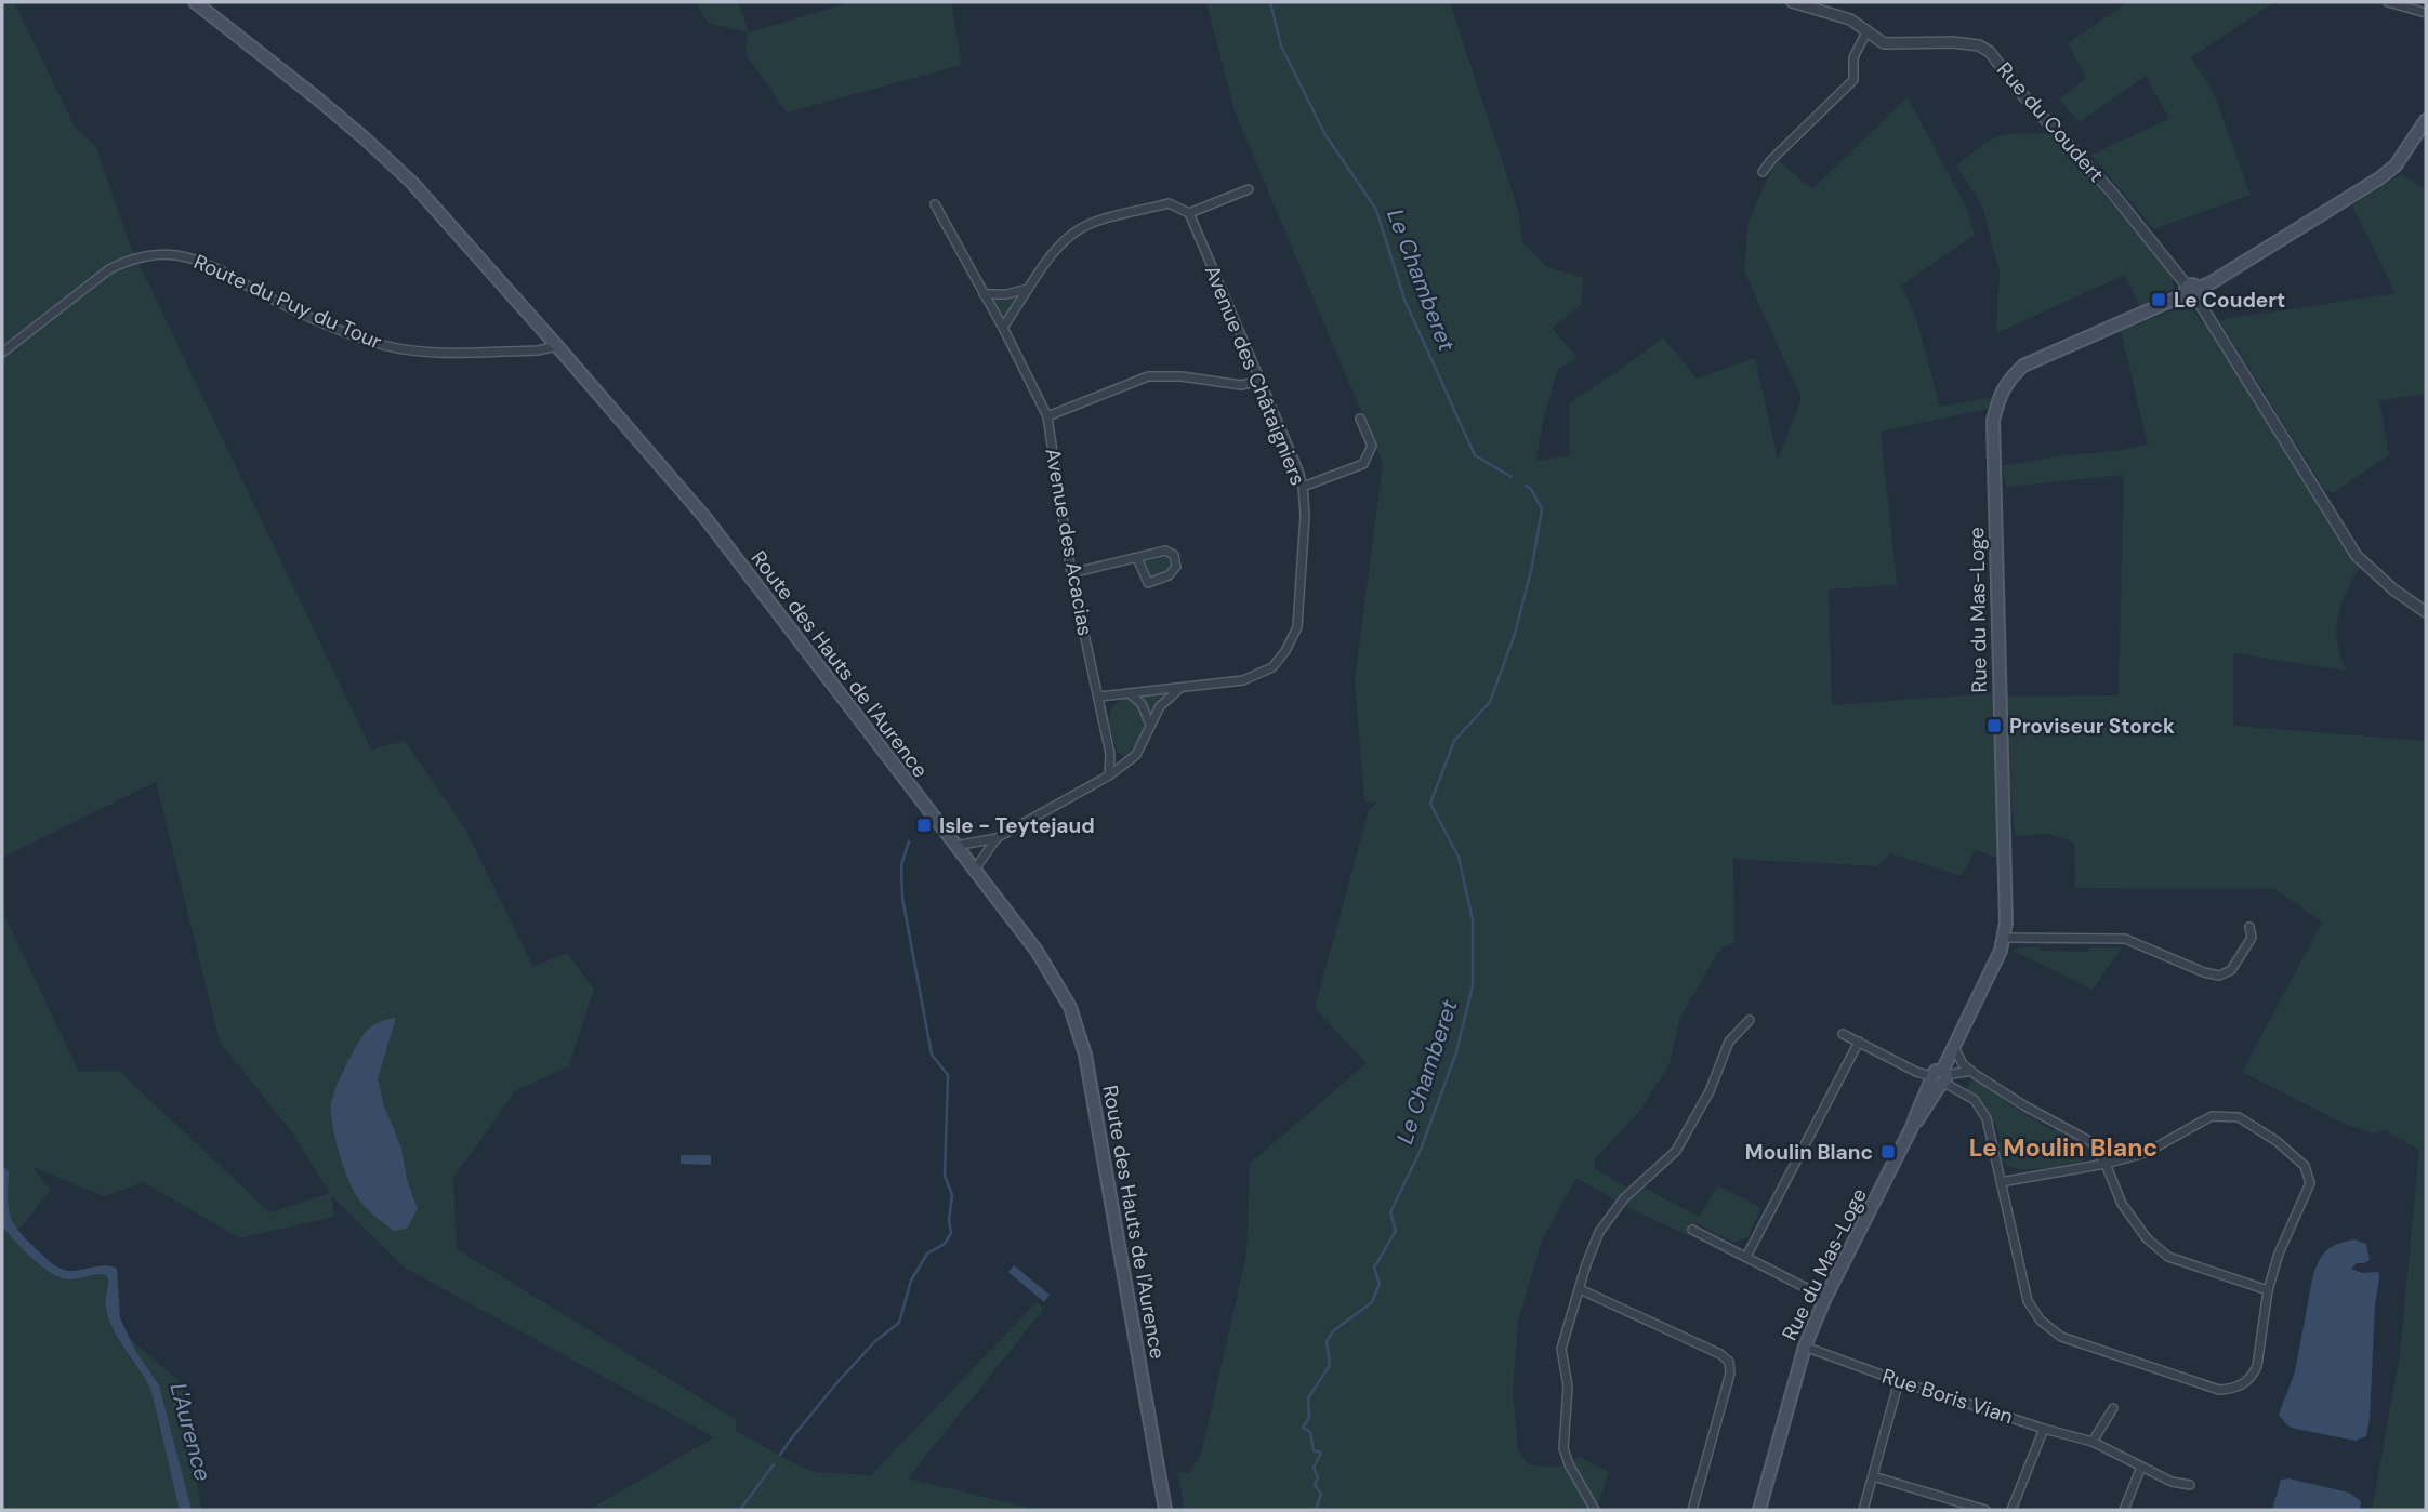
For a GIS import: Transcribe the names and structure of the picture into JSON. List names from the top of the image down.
{
  "streets": {
    "main road": ["Rue du Mas-Loge", "Route des Hauts de l'Aurence"],
    "street": [
      "Rue du Coudert",
      "Route du Puy du Tour",
      "Avenue des Châtaigniers",
      "Avenue des Acacias",
      "Rue Boris Vian"
    ]
  },
  "crossings": [
    ["Rue du Coudert", "Rue du Mas-Loge"],
    ["Route du Puy du Tour", "Route des Hauts de l'Aurence"],
    ["Avenue des Châtaigniers", "Avenue des Acacias"],
    ["Rue du Mas-Loge", "Rue Boris Vian"]
  ],
  "districts": ["Le Moulin Blanc"],
  "water": ["Le Chamberet", "L'Aurence"],
  "places": {
    "transit": [
      "Le Coudert",
      "Proviseur Storck",
      "Isle - Teytejaud",
      "Moulin Blanc"
    ]
  }
}
